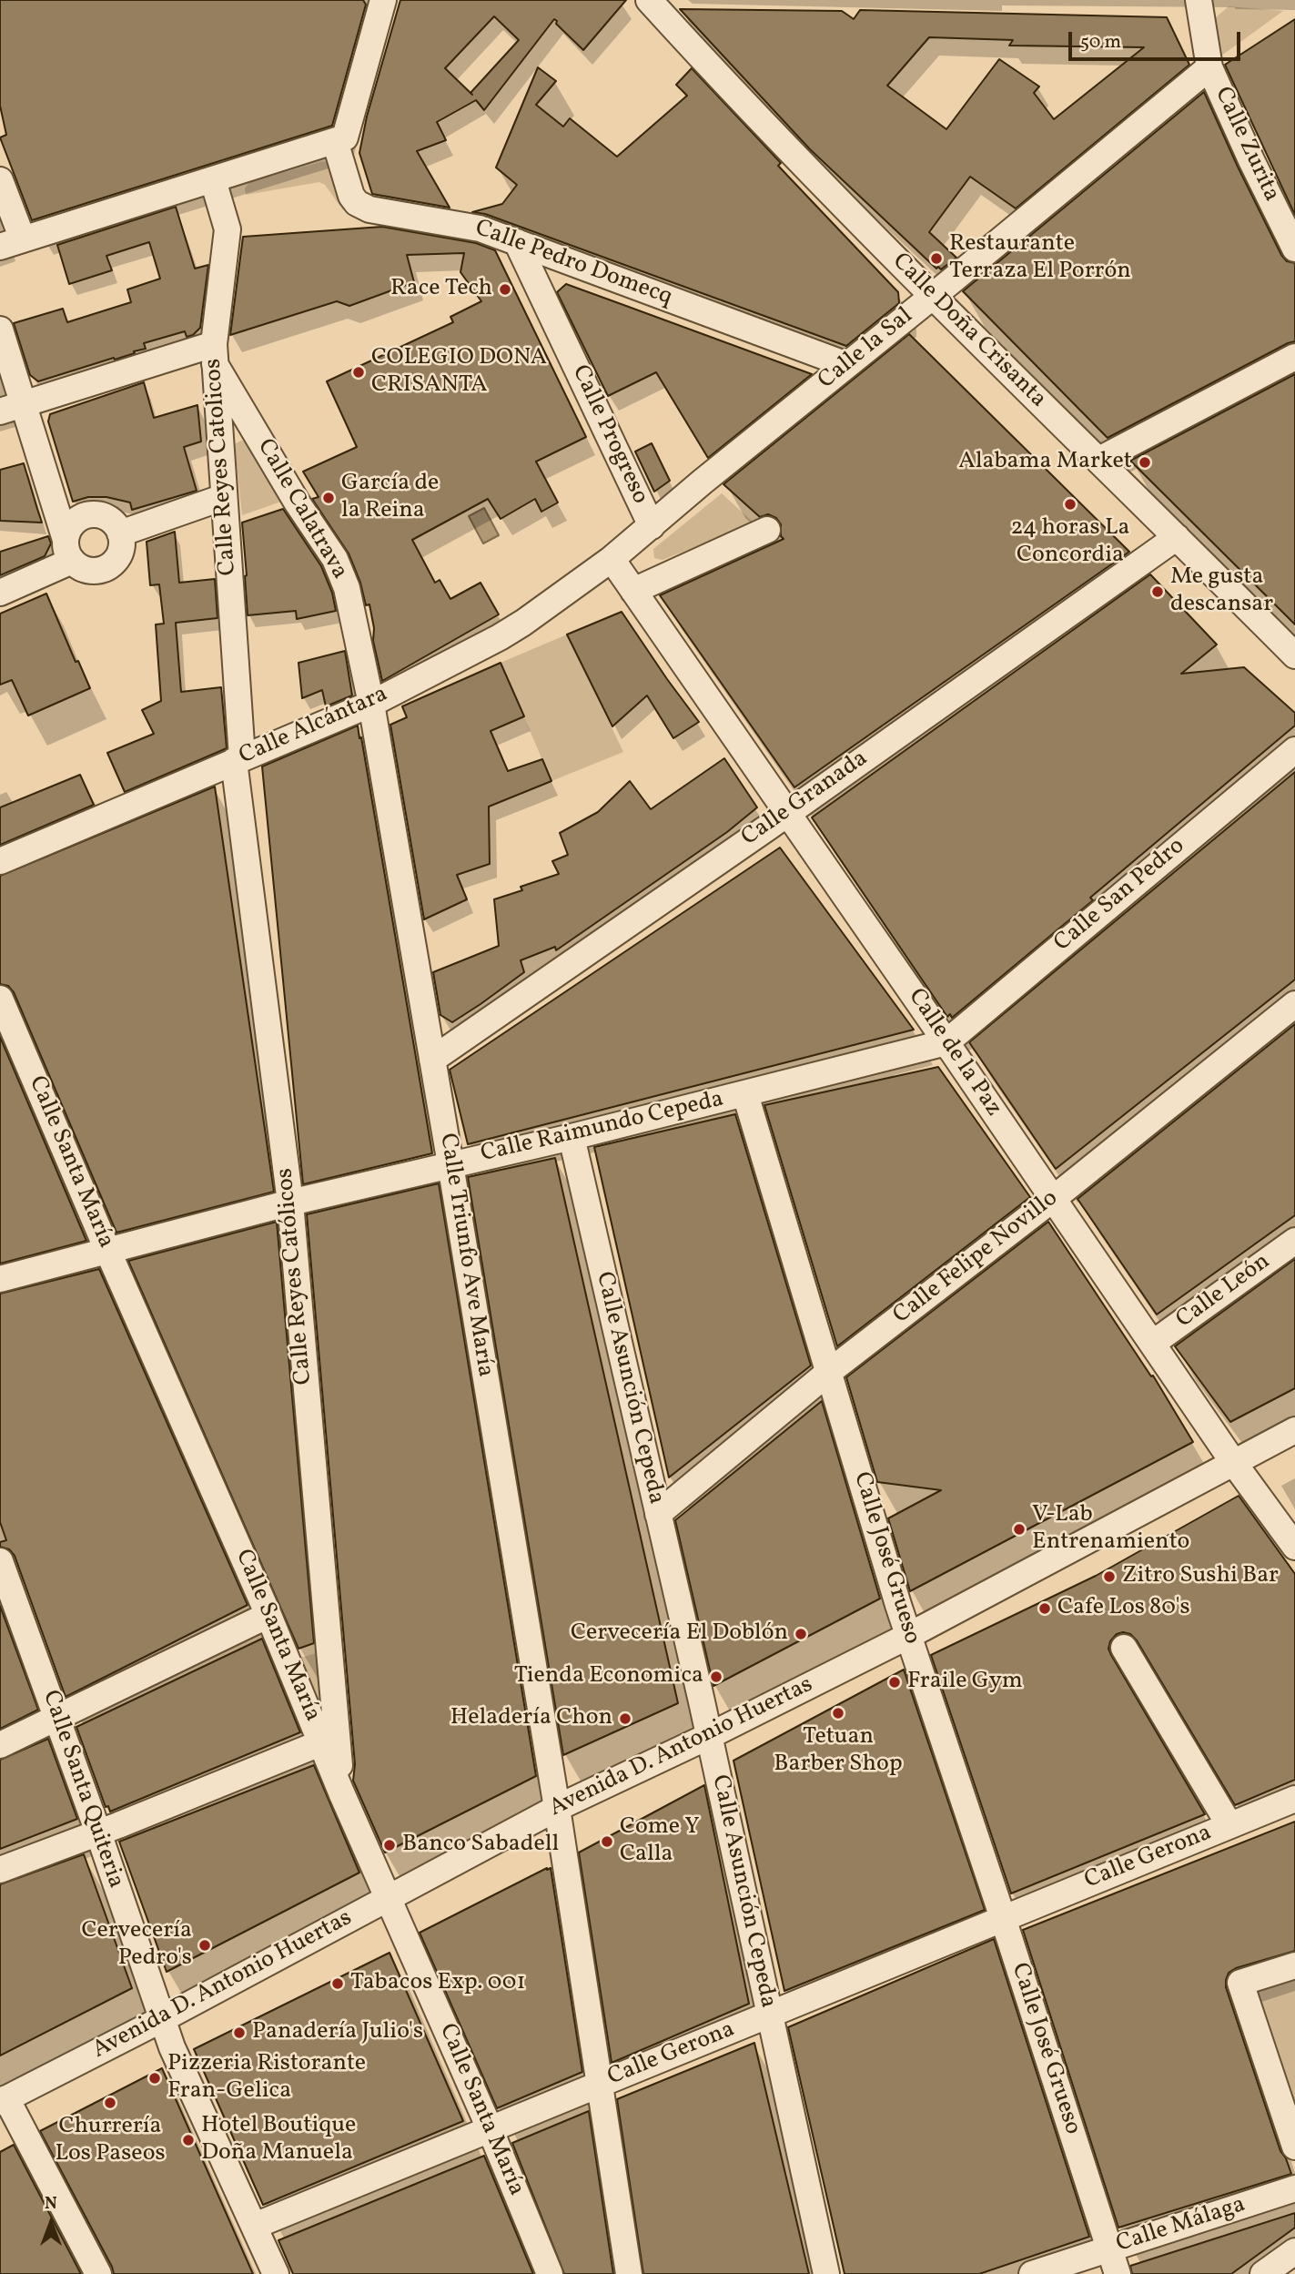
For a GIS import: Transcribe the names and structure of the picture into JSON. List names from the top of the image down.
{
  "streets": {
    "street": [
      "Calle Zurita",
      "Calle Pedro Domecq",
      "Calle Doña Crisanta",
      "Calle la Sal",
      "Calle Progreso",
      "Calle Reyes Catolicos",
      "Calle Calatrava",
      "Calle Alcántara",
      "Calle Granada",
      "Calle San Pedro",
      "Calle de la Paz",
      "Calle Raimundo Cepeda",
      "Calle Santa María",
      "Calle Triunfo Ave María",
      "Calle Felipe Novillo",
      "Calle Reyes Católicos",
      "Calle León",
      "Calle Asunción Cepeda",
      "Calle José Grueso",
      "Avenida D. Antonio Huertas",
      "Calle Santa Quiteria",
      "Calle Gerona",
      "Calle Málaga"
    ]
  },
  "crossings": [
    ["Calle Zurita", "Calle la Sal"],
    ["Calle Pedro Domecq", "Calle la Sal"],
    ["Calle Pedro Domecq", "Calle Progreso"],
    ["Calle Doña Crisanta", "Calle la Sal"],
    ["Calle Doña Crisanta", "Calle Granada"],
    ["Calle la Sal", "Calle Progreso"],
    ["Calle la Sal", "Calle Alcántara"],
    ["Calle la Sal", "Calle de la Paz"],
    ["Calle Reyes Catolicos", "Calle Calatrava"],
    ["Calle Reyes Catolicos", "Calle Alcántara"],
    ["Calle Reyes Catolicos", "Calle Reyes Católicos"],
    ["Calle Calatrava", "Calle Alcántara"],
    ["Calle Calatrava", "Calle Triunfo Ave María"],
    ["Calle Alcántara", "Calle de la Paz"],
    ["Calle Alcántara", "Calle Triunfo Ave María"],
    ["Calle Alcántara", "Calle Reyes Católicos"],
    ["Calle Granada", "Calle de la Paz"],
    ["Calle Granada", "Calle Triunfo Ave María"],
    ["Calle San Pedro", "Calle de la Paz"],
    ["Calle San Pedro", "Calle Raimundo Cepeda"],
    ["Calle de la Paz", "Calle Raimundo Cepeda"],
    ["Calle de la Paz", "Calle Felipe Novillo"],
    ["Calle de la Paz", "Calle León"],
    ["Calle de la Paz", "Avenida D. Antonio Huertas"],
    ["Calle Raimundo Cepeda", "Calle Santa María"],
    ["Calle Raimundo Cepeda", "Calle Triunfo Ave María"],
    ["Calle Raimundo Cepeda", "Calle Reyes Católicos"],
    ["Calle Raimundo Cepeda", "Calle Asunción Cepeda"],
    ["Calle Raimundo Cepeda", "Calle José Grueso"],
    ["Calle Santa María", "Calle Reyes Católicos"],
    ["Calle Santa María", "Avenida D. Antonio Huertas"],
    ["Calle Santa María", "Calle Gerona"],
    ["Calle Triunfo Ave María", "Avenida D. Antonio Huertas"],
    ["Calle Triunfo Ave María", "Calle Gerona"],
    ["Calle Felipe Novillo", "Calle Asunción Cepeda"],
    ["Calle Felipe Novillo", "Calle José Grueso"],
    ["Calle Asunción Cepeda", "Avenida D. Antonio Huertas"],
    ["Calle Asunción Cepeda", "Calle Gerona"],
    ["Calle José Grueso", "Avenida D. Antonio Huertas"],
    ["Calle José Grueso", "Calle Gerona"],
    ["Calle José Grueso", "Calle Málaga"],
    ["Avenida D. Antonio Huertas", "Calle Santa Quiteria"],
    ["Calle Santa Quiteria", "Calle Gerona"]
  ],
  "places": [
    "Restaurante Terraza El Porrón",
    "Race Tech",
    "COLEGIO DONA CRISANTA",
    "Alabama Market",
    "García de la Reina",
    "24 horas La Concordia",
    "Me gusta descansar",
    "V-Lab Entrenamiento",
    "Zitro Sushi Bar",
    "Cafe Los 80's",
    "Cervecería El Doblón",
    "Tienda Economica",
    "Fraile Gym",
    "Tetuan Barber Shop",
    "Heladería Chon",
    "Come Y Calla",
    "Banco Sabadell",
    "Cervecería Pedro's",
    "Tabacos Exp. 001",
    "Panadería Julio's",
    "Pizzeria Ristorante Fran-Gelica",
    "Churrería Los Paseos",
    "Hotel Boutique Doña Manuela"
  ],
  "scale_bar": "50 m",
  "north": "top"
}
